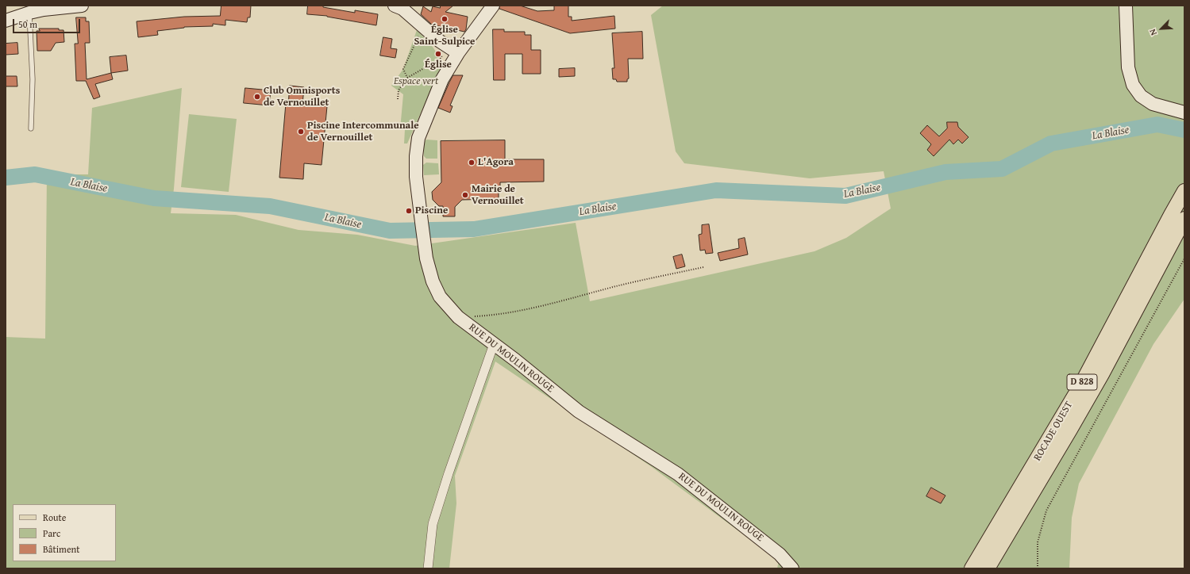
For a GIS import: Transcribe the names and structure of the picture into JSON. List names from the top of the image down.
{
  "streets": {
    "main road": ["D 828", "ROCADE OUEST"],
    "street": ["RUE DU MOULIN ROUGE"]
  },
  "water": ["La Blaise"],
  "parks": ["Espace vert"],
  "places": [
    "Église Saint-Sulpice",
    "Église",
    "Club Omnisports de Vernouillet",
    "Piscine Intercommunale de Vernouillet",
    "L'Agora",
    "Mairie de Vernouillet",
    "Piscine"
  ],
  "legend": ["Route", "Parc", "Bâtiment"],
  "scale_bar": "50 m",
  "north": "bottom left"
}
